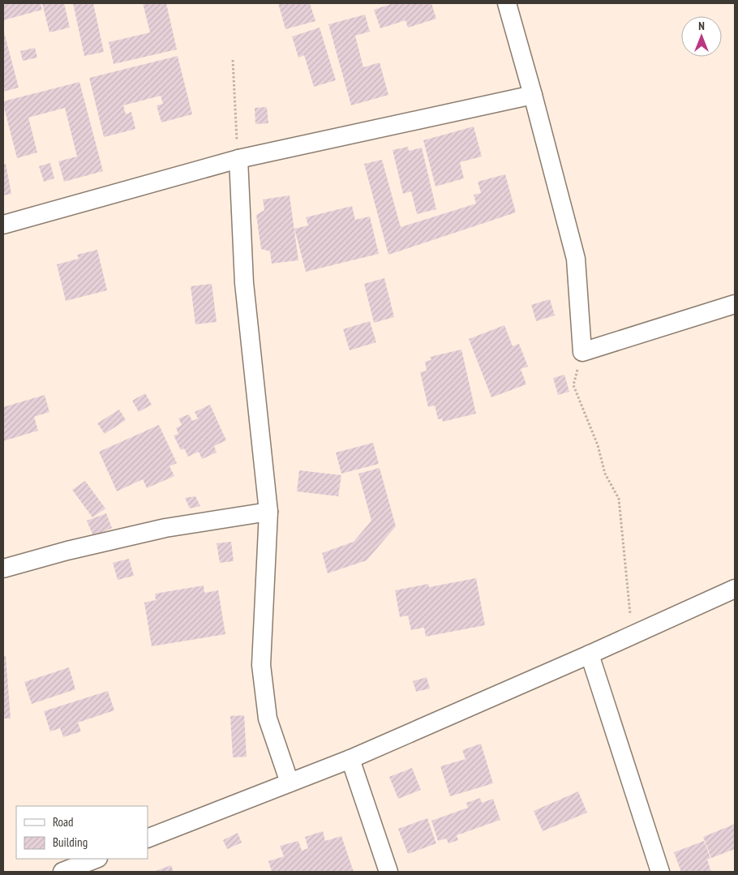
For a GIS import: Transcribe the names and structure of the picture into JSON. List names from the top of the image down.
{
  "legend": ["Road", "Building"],
  "north": "top"
}
